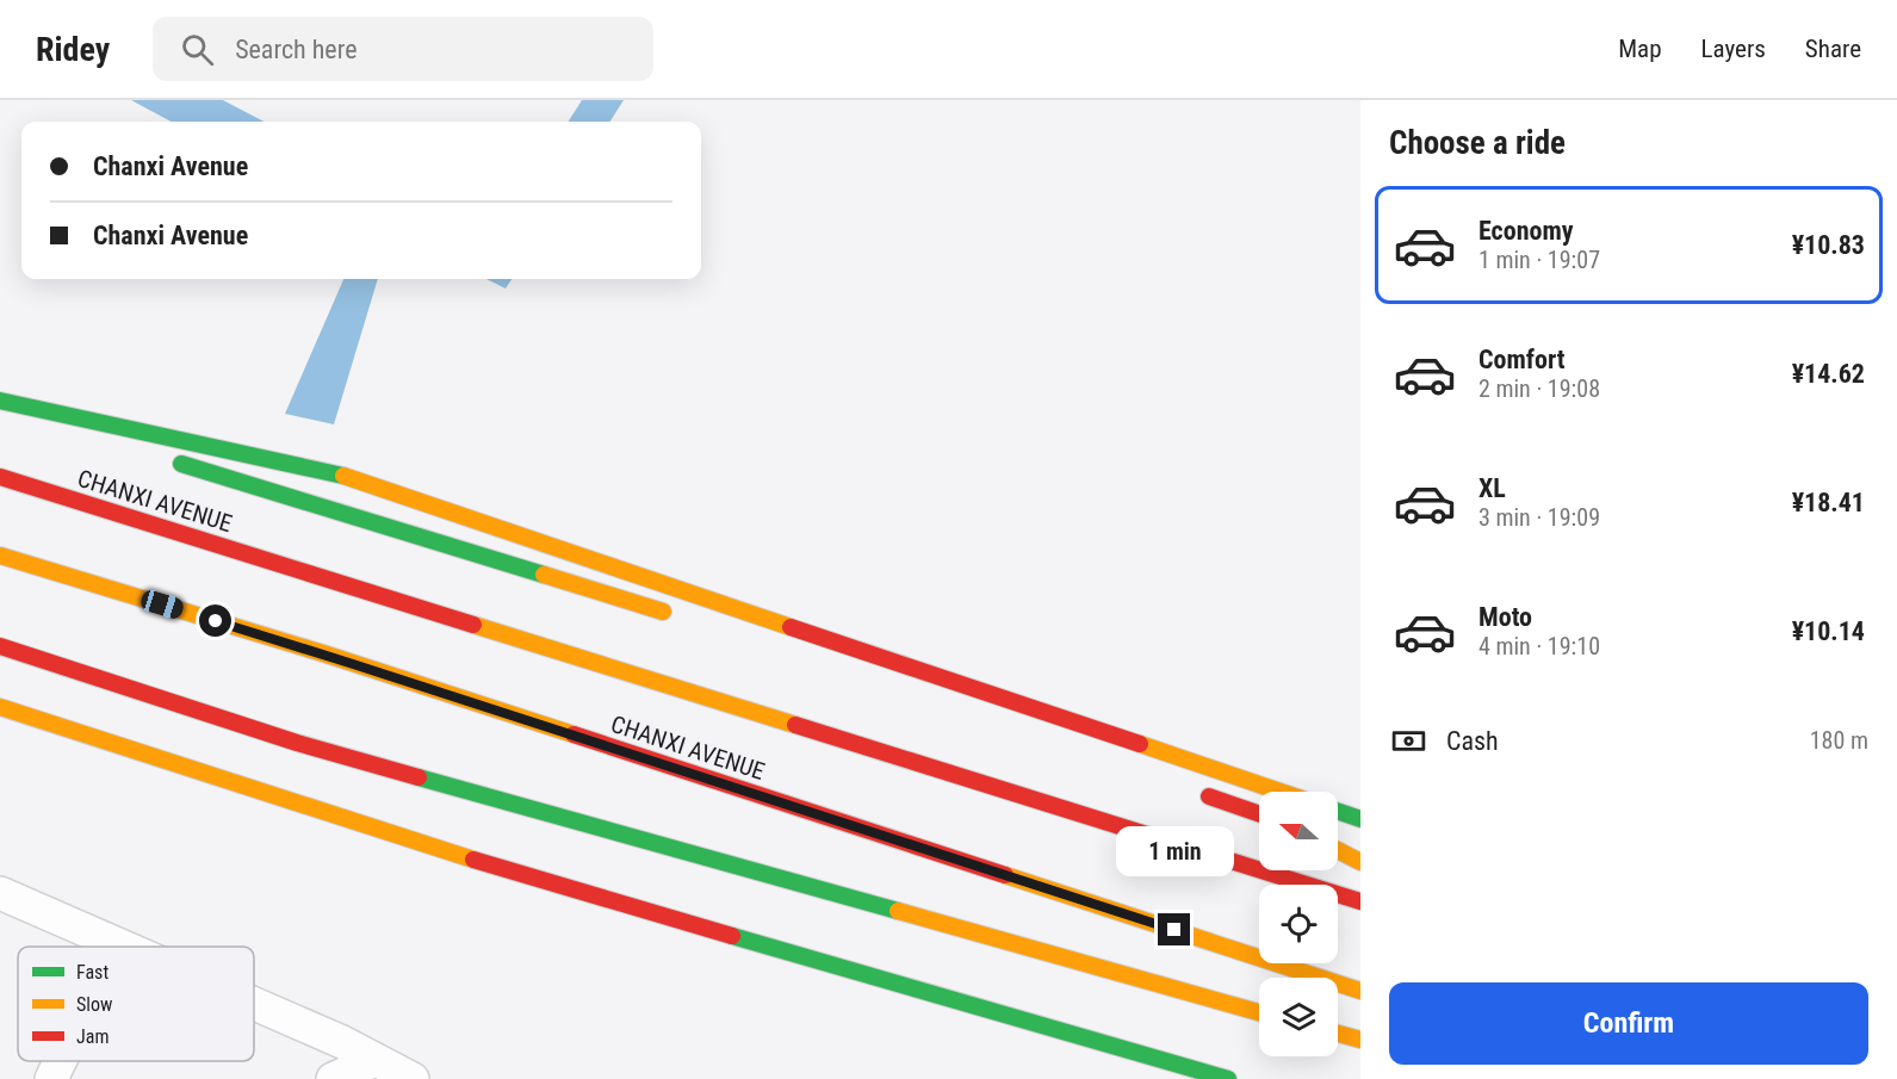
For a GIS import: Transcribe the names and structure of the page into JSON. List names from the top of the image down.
{
  "streets": {
    "main road": ["CHANXI AVENUE"]
  },
  "legend": ["Fast", "Slow", "Jam"],
  "north": "left",
  "page": {
    "header": "Ridey",
    "search": "Search here",
    "nav": ["Map", "Layers", "Share"],
    "heading": "Choose a ride",
    "banner": ["Chanxi Avenue", "Chanxi Avenue"],
    "list": [
      {
        "name": "Economy",
        "note": "1 min · 19:07",
        "value": "¥10.83"
      },
      {
        "name": "Comfort",
        "note": "2 min · 19:08",
        "value": "¥14.62"
      },
      {
        "name": "XL",
        "note": "3 min · 19:09",
        "value": "¥18.41"
      },
      {
        "name": "Moto",
        "note": "4 min · 19:10",
        "value": "¥10.14"
      }
    ],
    "pay": ["Cash", "180 m"],
    "bubble": "1 min",
    "buttons": "Confirm"
  }
}
